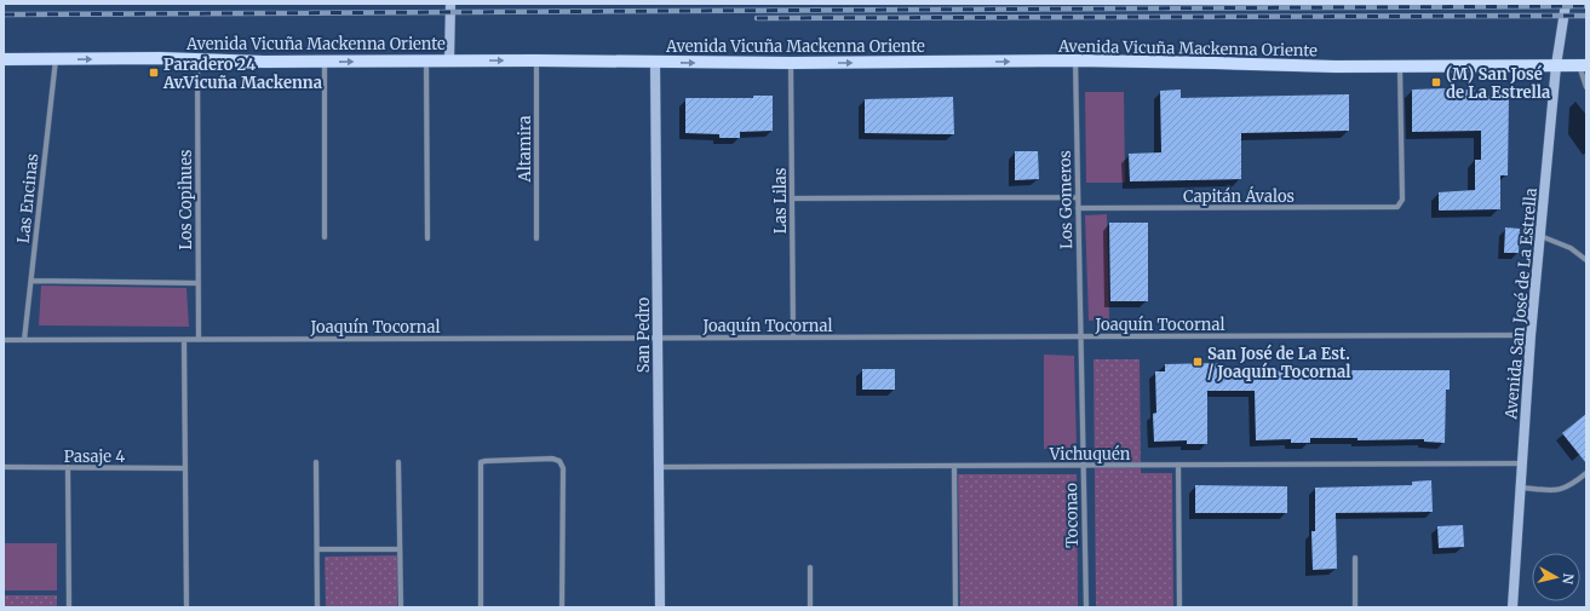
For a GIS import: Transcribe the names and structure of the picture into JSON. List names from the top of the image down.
{
  "streets": {
    "main road": ["Avenida Vicuña Mackenna Oriente", "Avenida San José de La Estrella", "San Pedro"],
    "street": [
      "Altamira",
      "Capitán Ávalos",
      "Las Encinas",
      "Los Copihues",
      "Los Gomeros",
      "Las Lilas",
      "Joaquín Tocornal",
      "Vichuquén",
      "Pasaje 4",
      "Toconao"
    ]
  },
  "crossings": [
    ["Avenida Vicuña Mackenna Oriente", "Altamira"],
    ["Avenida Vicuña Mackenna Oriente", "Capitán Ávalos"],
    ["Avenida Vicuña Mackenna Oriente", "Las Encinas"],
    ["Avenida Vicuña Mackenna Oriente", "Los Copihues"],
    ["Avenida Vicuña Mackenna Oriente", "Los Gomeros"],
    ["Avenida Vicuña Mackenna Oriente", "Las Lilas"],
    ["Avenida Vicuña Mackenna Oriente", "Avenida San José de La Estrella"],
    ["Avenida Vicuña Mackenna Oriente", "San Pedro"],
    ["Capitán Ávalos", "Los Gomeros"],
    ["Las Encinas", "Joaquín Tocornal"],
    ["Los Copihues", "Joaquín Tocornal"],
    ["Los Gomeros", "Joaquín Tocornal"],
    ["Los Gomeros", "Toconao"],
    ["Las Lilas", "Joaquín Tocornal"],
    ["Avenida San José de La Estrella", "Joaquín Tocornal"],
    ["Avenida San José de La Estrella", "Vichuquén"],
    ["Joaquín Tocornal", "San Pedro"],
    ["Joaquín Tocornal", "Toconao"],
    ["San Pedro", "Vichuquén"],
    ["Vichuquén", "Toconao"]
  ],
  "one_way": ["Avenida Vicuña Mackenna Oriente"],
  "places": {
    "transit": ["Paradero 24 Av.Vicuña Mackenna", "(M) San José de La Estrella", "San José de La Est. / Joaquín Tocornal"]
  },
  "north": "right"
}
